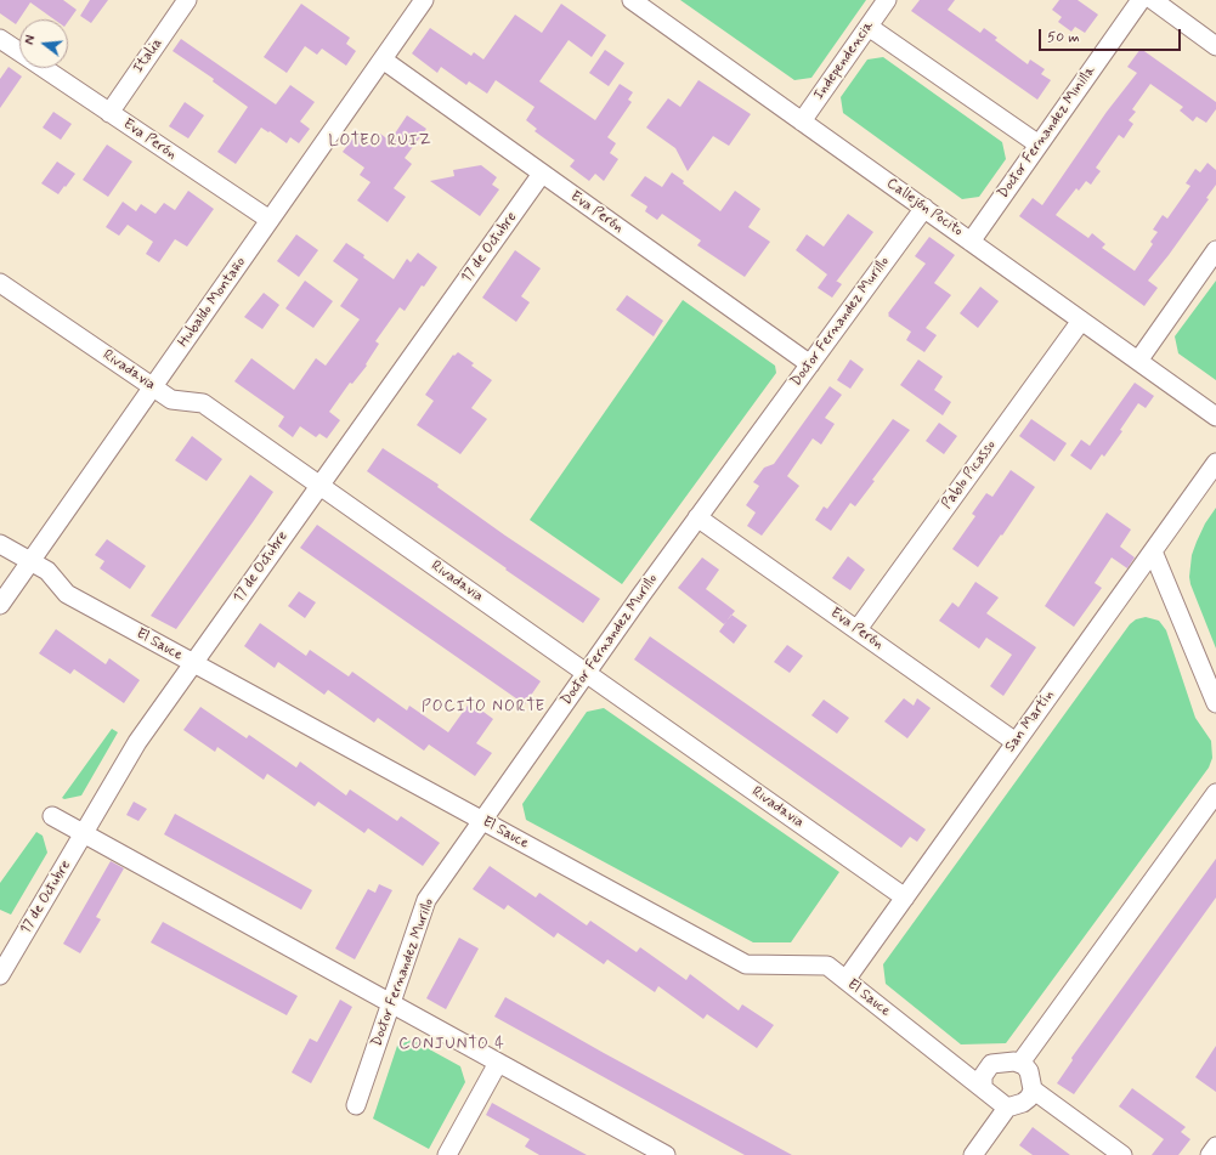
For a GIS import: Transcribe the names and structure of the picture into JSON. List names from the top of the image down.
{
  "streets": {
    "street": [
      "Italia",
      "Independencia",
      "Doctor Fernandez Minilla",
      "Eva Perón",
      "Callejón Pocito",
      "17 de Octubre",
      "Hubaldo Montaño",
      "Doctor Fernandez Murillo",
      "Rivadavia",
      "Pablo Picasso",
      "El Sauce",
      "San Martín"
    ]
  },
  "crossings": [
    ["Italia", "Eva Perón"],
    ["Independencia", "Callejón Pocito"],
    ["Doctor Fernandez Minilla", "Callejón Pocito"],
    ["Eva Perón", "17 de Octubre"],
    ["Eva Perón", "Hubaldo Montaño"],
    ["Eva Perón", "Doctor Fernandez Murillo"],
    ["Eva Perón", "Pablo Picasso"],
    ["Eva Perón", "San Martín"],
    ["Callejón Pocito", "Doctor Fernandez Murillo"],
    ["Callejón Pocito", "Pablo Picasso"],
    ["17 de Octubre", "Rivadavia"],
    ["17 de Octubre", "El Sauce"],
    ["Hubaldo Montaño", "Rivadavia"],
    ["Hubaldo Montaño", "El Sauce"],
    ["Doctor Fernandez Murillo", "Rivadavia"],
    ["Doctor Fernandez Murillo", "El Sauce"],
    ["Rivadavia", "San Martín"],
    ["El Sauce", "San Martín"]
  ],
  "districts": ["LOTEO RUIZ", "POCITO NORTE", "CONJUNTO 4"],
  "scale_bar": "50 m",
  "north": "left"
}
